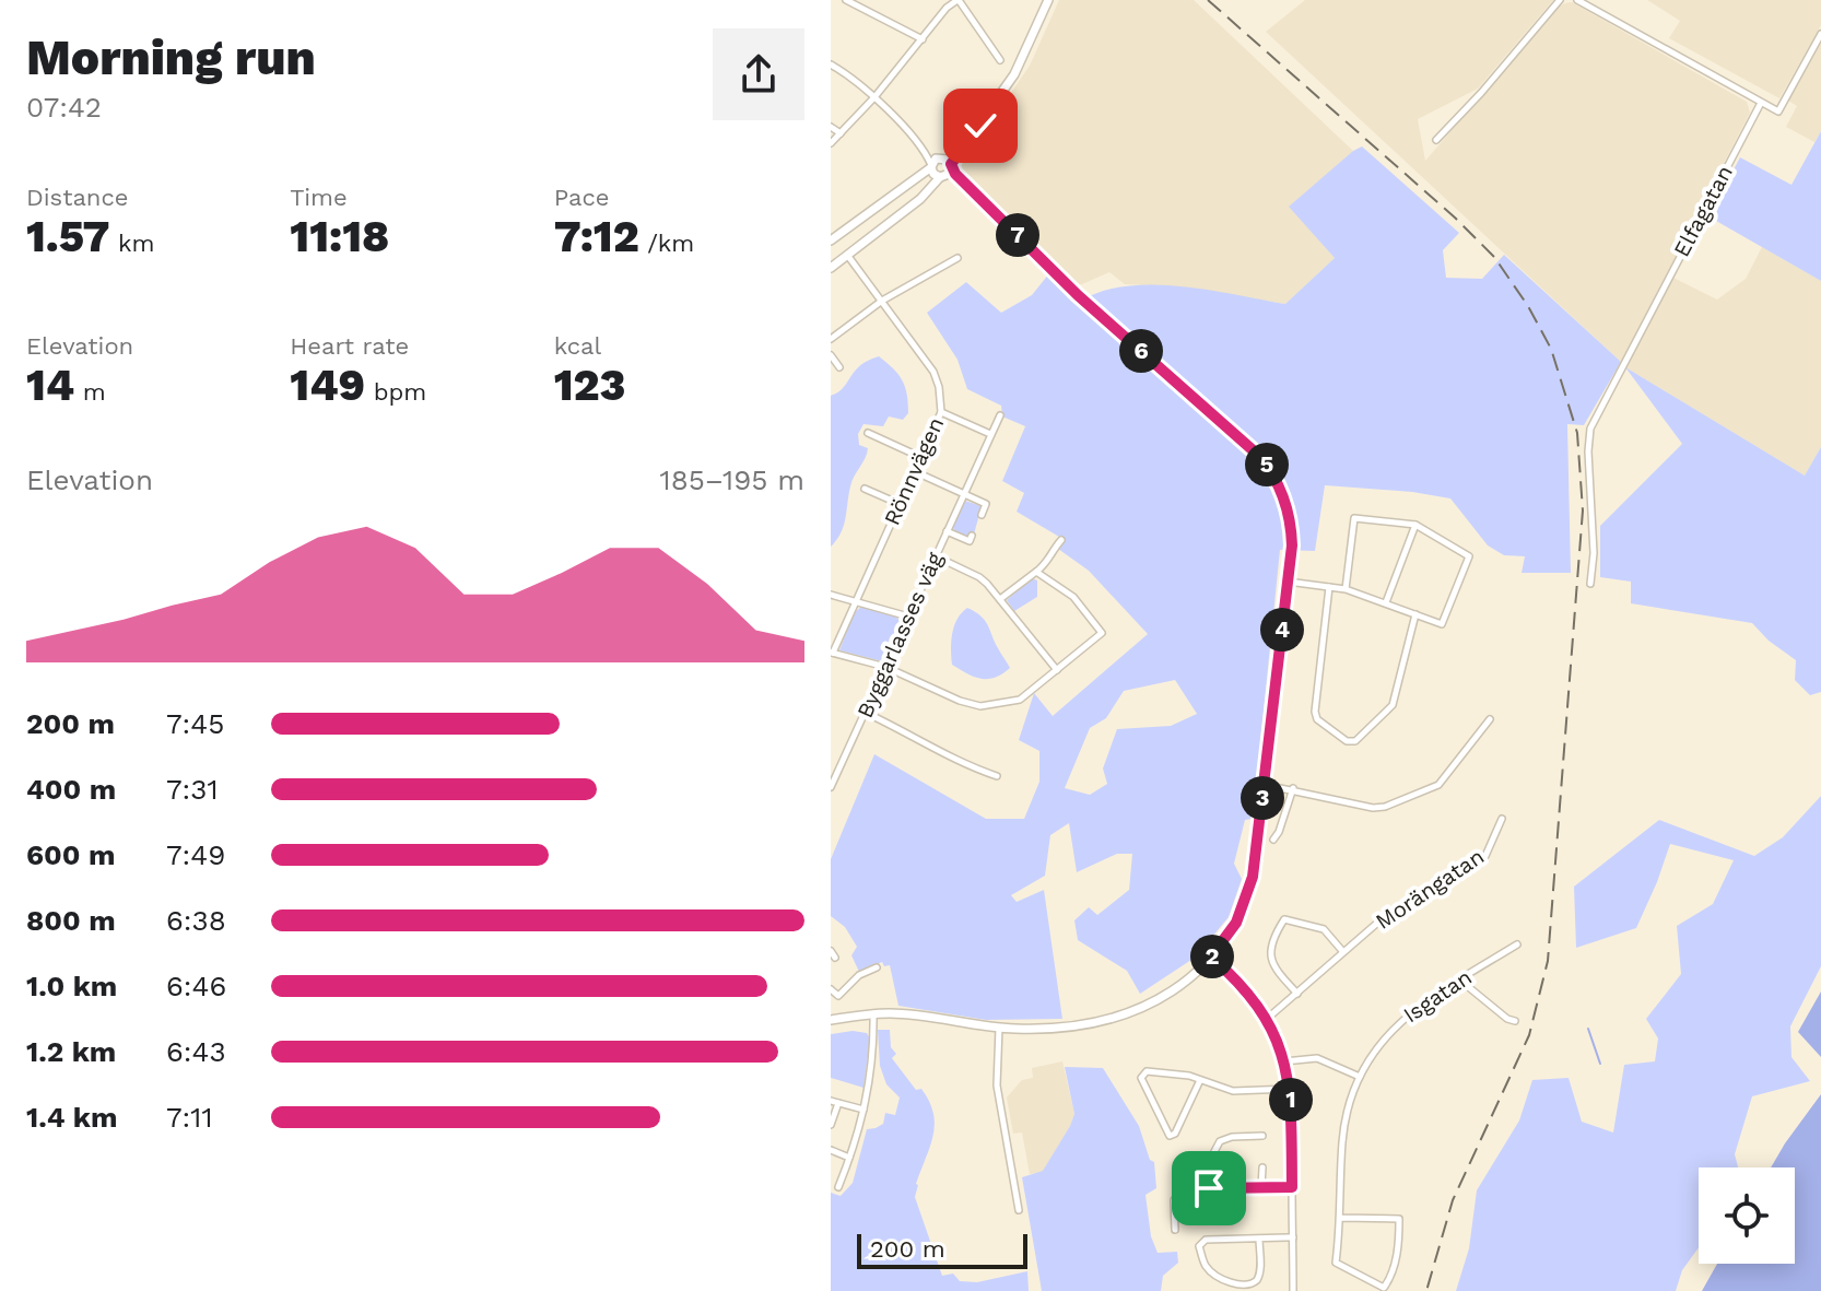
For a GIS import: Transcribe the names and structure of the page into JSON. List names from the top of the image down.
{
  "streets": {
    "street": [
      "Elfagatan",
      "Rönnvägen",
      "Byggarlasses väg",
      "Morängatan",
      "Isgatan"
    ]
  },
  "scale_bar": "200 m",
  "page": {
    "heading": ["Morning run", "07:42"],
    "stats": [
      ["Distance", "1.57 km"],
      ["Time", "11:18"],
      ["Pace", "7:12 /km"],
      ["Elevation", "14 m"],
      ["Heart rate", "149 bpm"],
      ["kcal", "123"]
    ],
    "pins": [
      "7",
      "6",
      "5",
      "4",
      "3",
      "2",
      "1"
    ],
    "chart": ["Elevation", "185–195 m"],
    "list": [
      {
        "name": "200 m",
        "note": "7:45"
      },
      {
        "name": "400 m",
        "note": "7:31"
      },
      {
        "name": "600 m",
        "note": "7:49"
      },
      {
        "name": "800 m",
        "note": "6:38"
      },
      {
        "name": "1.0 km",
        "note": "6:46"
      },
      {
        "name": "1.2 km",
        "note": "6:43"
      },
      {
        "name": "1.4 km",
        "note": "7:11"
      }
    ],
    "scale": "200 m"
  }
}
